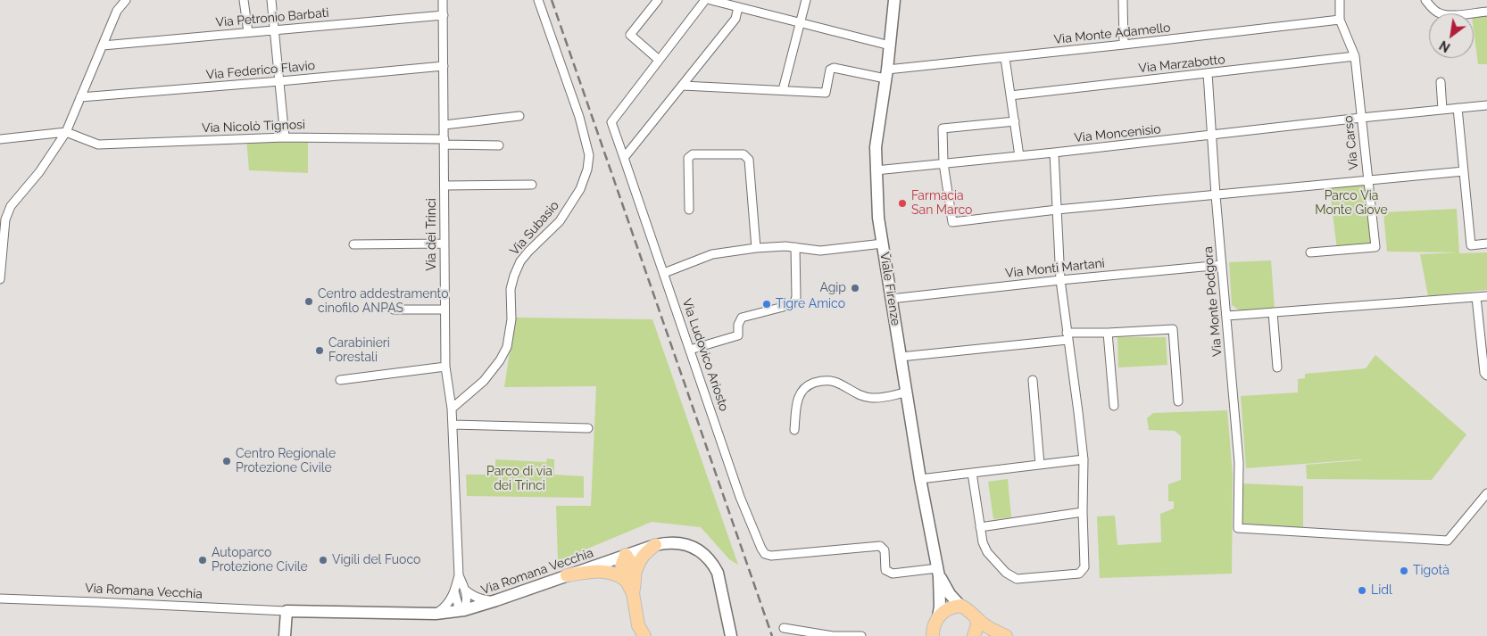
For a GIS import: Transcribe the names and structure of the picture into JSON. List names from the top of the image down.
{
  "streets": {
    "main road": ["Viale Firenze", "Via Romana Vecchia"],
    "street": [
      "Via Petronio Barbati",
      "Via Monte Adamello",
      "Via Marzabotto",
      "Via Federico Flavio",
      "Via Nicolò Tignosi",
      "Via Moncenisio",
      "Via Carso",
      "Via Subasio",
      "Via dei Trinci",
      "Via Monti Martani",
      "Via Monte Podgora",
      "Via Ludovico Ariosto"
    ]
  },
  "crossings": [
    ["Via Petronio Barbati", "Via dei Trinci"],
    ["Via Monte Adamello", "Via Carso"],
    ["Via Monte Adamello", "Viale Firenze"],
    ["Via Marzabotto", "Via Carso"],
    ["Via Marzabotto", "Via Monte Podgora"],
    ["Via Federico Flavio", "Via dei Trinci"],
    ["Via Nicolò Tignosi", "Via dei Trinci"],
    ["Via Moncenisio", "Via Carso"],
    ["Via Moncenisio", "Viale Firenze"],
    ["Via Moncenisio", "Via Monte Podgora"],
    ["Via Subasio", "Via dei Trinci"],
    ["Via dei Trinci", "Via Romana Vecchia"],
    ["Via Monti Martani", "Viale Firenze"],
    ["Via Monti Martani", "Via Monte Podgora"],
    ["Viale Firenze", "Via Ludovico Ariosto"]
  ],
  "parks": ["Parco Via Monte Giove", "Parco di via dei Trinci"],
  "places": [
    "Farmacia San Marco",
    "Agip",
    "Centro addestramento cinofilo ANPAS",
    "Tigre Amico",
    "Carabinieri Forestali",
    "Centro Regionale Protezione Civile",
    "Autoparco Protezione Civile",
    "Vigili del Fuoco",
    "Tigotà",
    "Lidl"
  ],
  "north": "bottom left"
}
